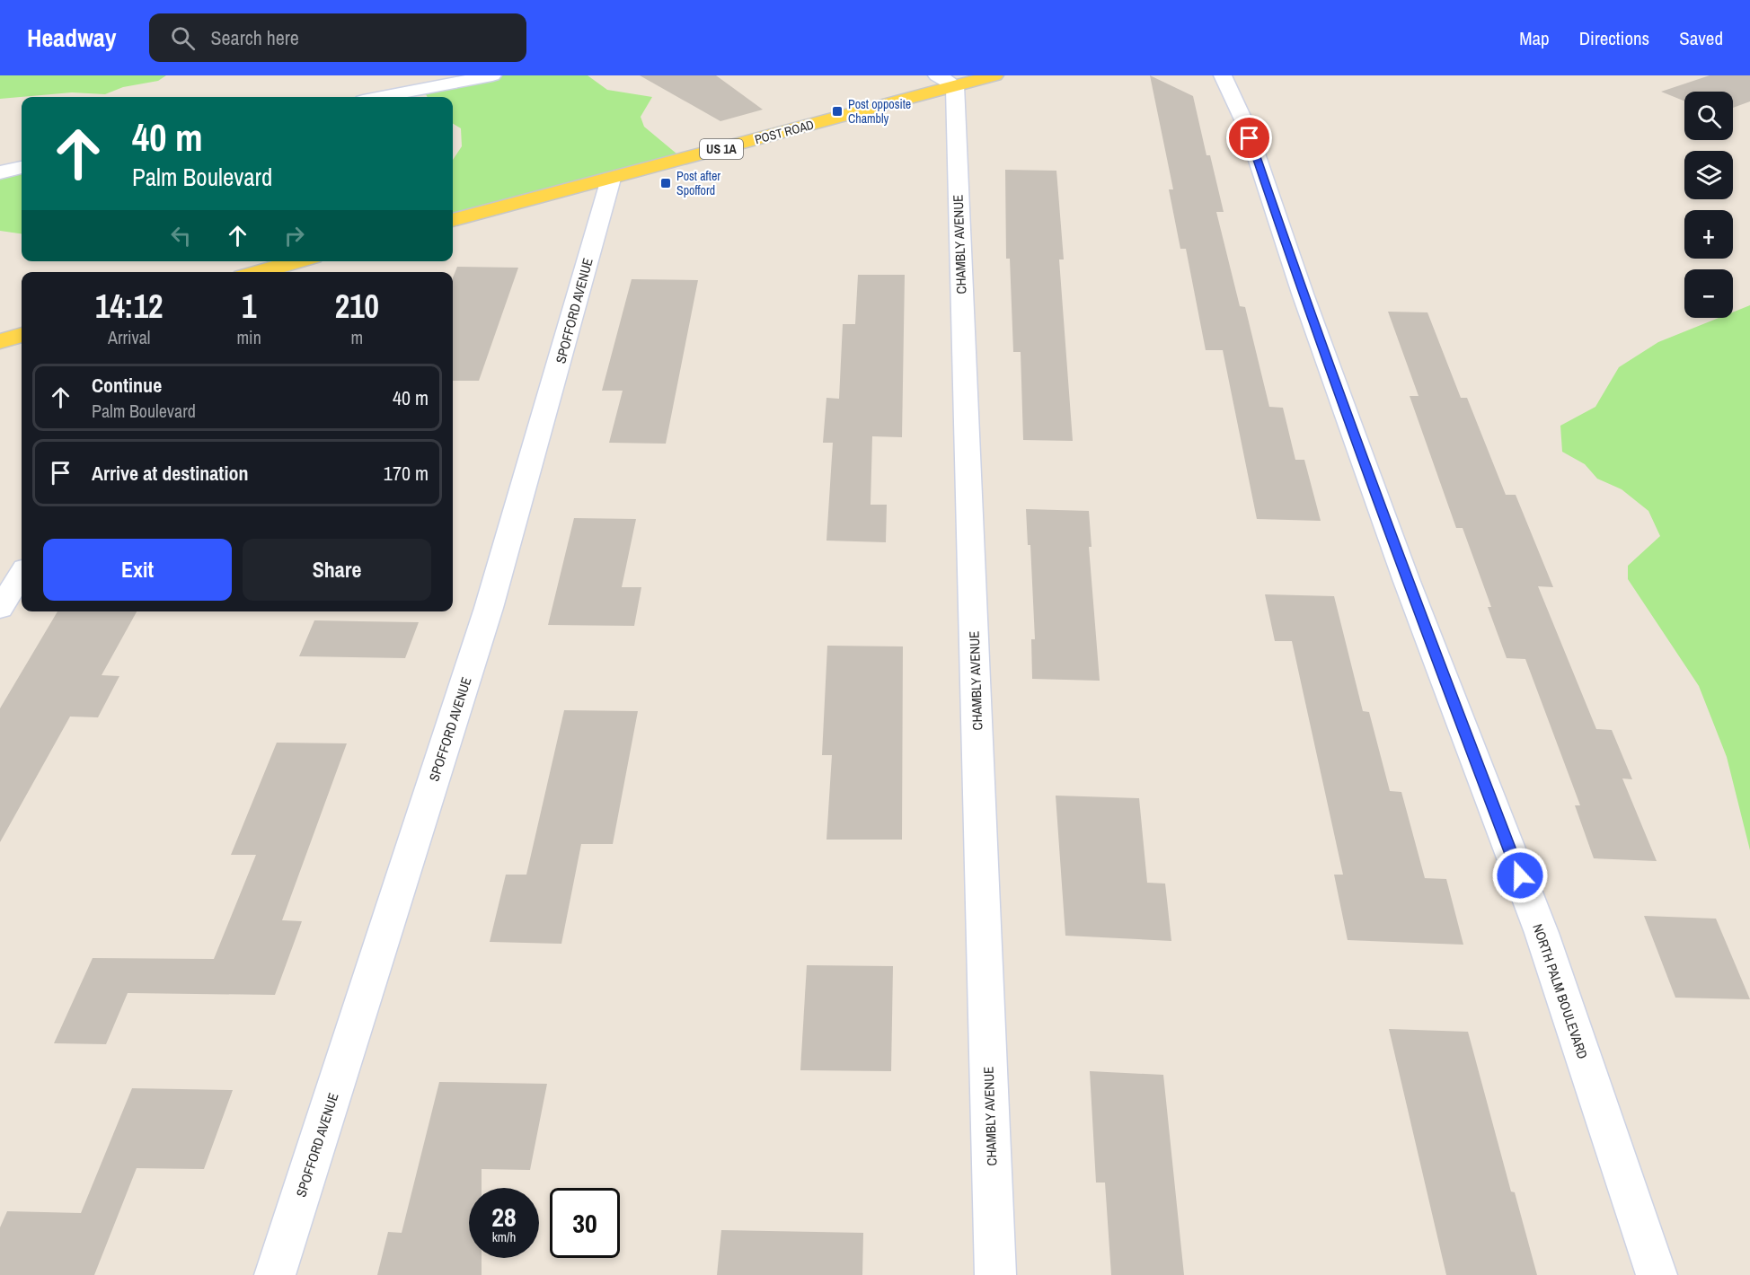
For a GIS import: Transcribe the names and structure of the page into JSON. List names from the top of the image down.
{
  "streets": {
    "main road": ["POST ROAD", "US 1A"],
    "street": ["CHAMBLY AVENUE", "SPOFFORD AVENUE", "NORTH PALM BOULEVARD"]
  },
  "crossings": [
    ["POST ROAD", "CHAMBLY AVENUE"],
    ["POST ROAD", "SPOFFORD AVENUE"]
  ],
  "places": {
    "transit": ["Post opposite Chambly", "Post after Spofford"]
  },
  "page": {
    "header": "Headway",
    "search": "Search here",
    "nav": ["Map", "Directions", "Saved"],
    "map_buttons": ["+", "−"],
    "turn": ["40 m", "Palm Boulevard"],
    "eta": [
      "14:12",
      "Arrival",
      "1",
      "min",
      "210",
      "m"
    ],
    "list": [
      {
        "name": "Continue",
        "note": "Palm Boulevard",
        "value": "40 m"
      },
      {
        "name": "Arrive at destination",
        "value": "170 m"
      }
    ],
    "buttons": ["Exit", "Share"],
    "speed": "28 km/h",
    "limit": "30"
  }
}
